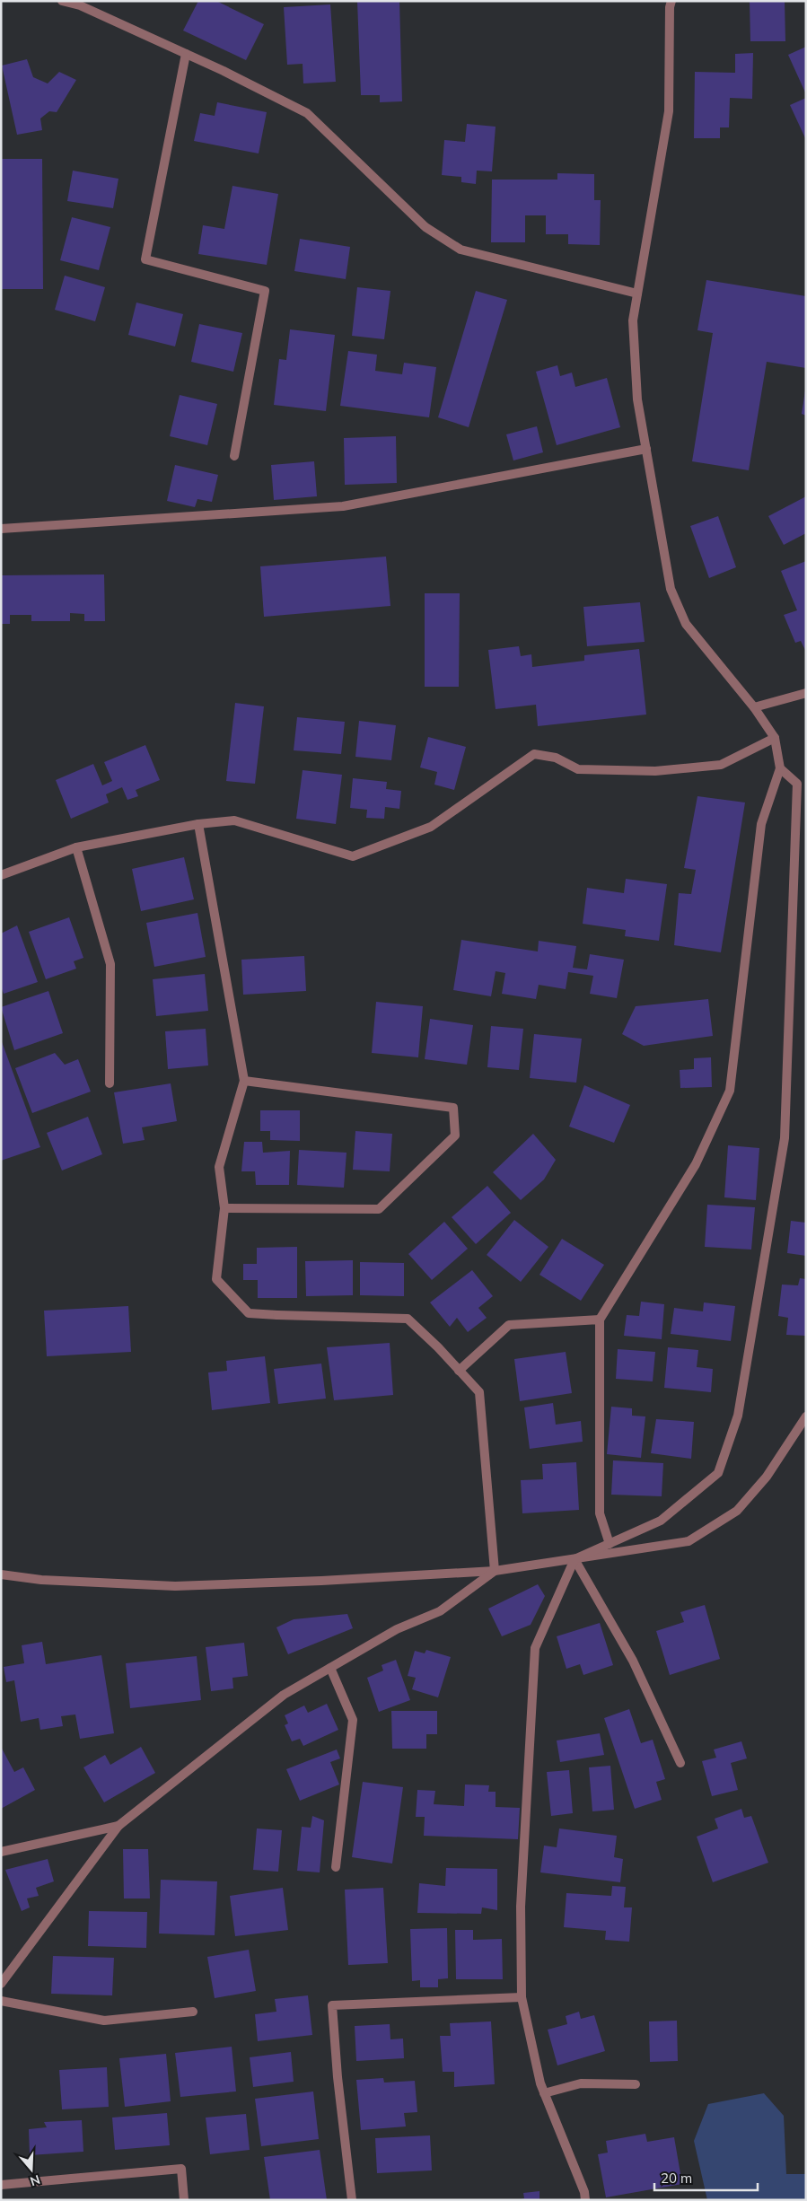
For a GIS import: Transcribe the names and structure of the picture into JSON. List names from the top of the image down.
{
  "scale_bar": "20 m",
  "north": "bottom"
}
